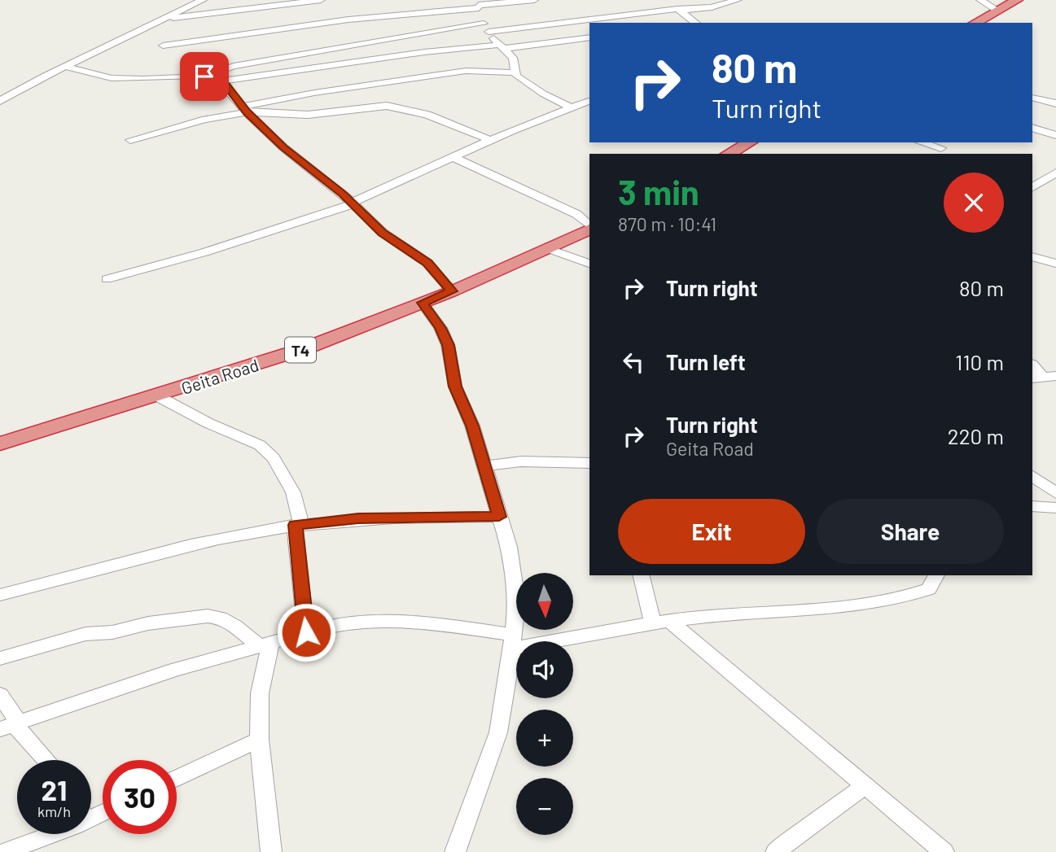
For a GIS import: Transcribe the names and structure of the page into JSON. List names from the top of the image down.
{
  "streets": {
    "highway": ["T4", "Geita Road"]
  },
  "north": "bottom",
  "page": {
    "turn": ["80 m", "Turn right"],
    "heading": ["3 min", "870 m · 10:41"],
    "list": [
      {
        "name": "Turn right",
        "value": "80 m"
      },
      {
        "name": "Turn left",
        "value": "110 m"
      },
      {
        "name": "Turn right",
        "note": "Geita Road",
        "value": "220 m"
      }
    ],
    "buttons": ["Exit", "Share"],
    "map_buttons": ["+", "−"],
    "speed": "21 km/h",
    "limit": "30"
  }
}
